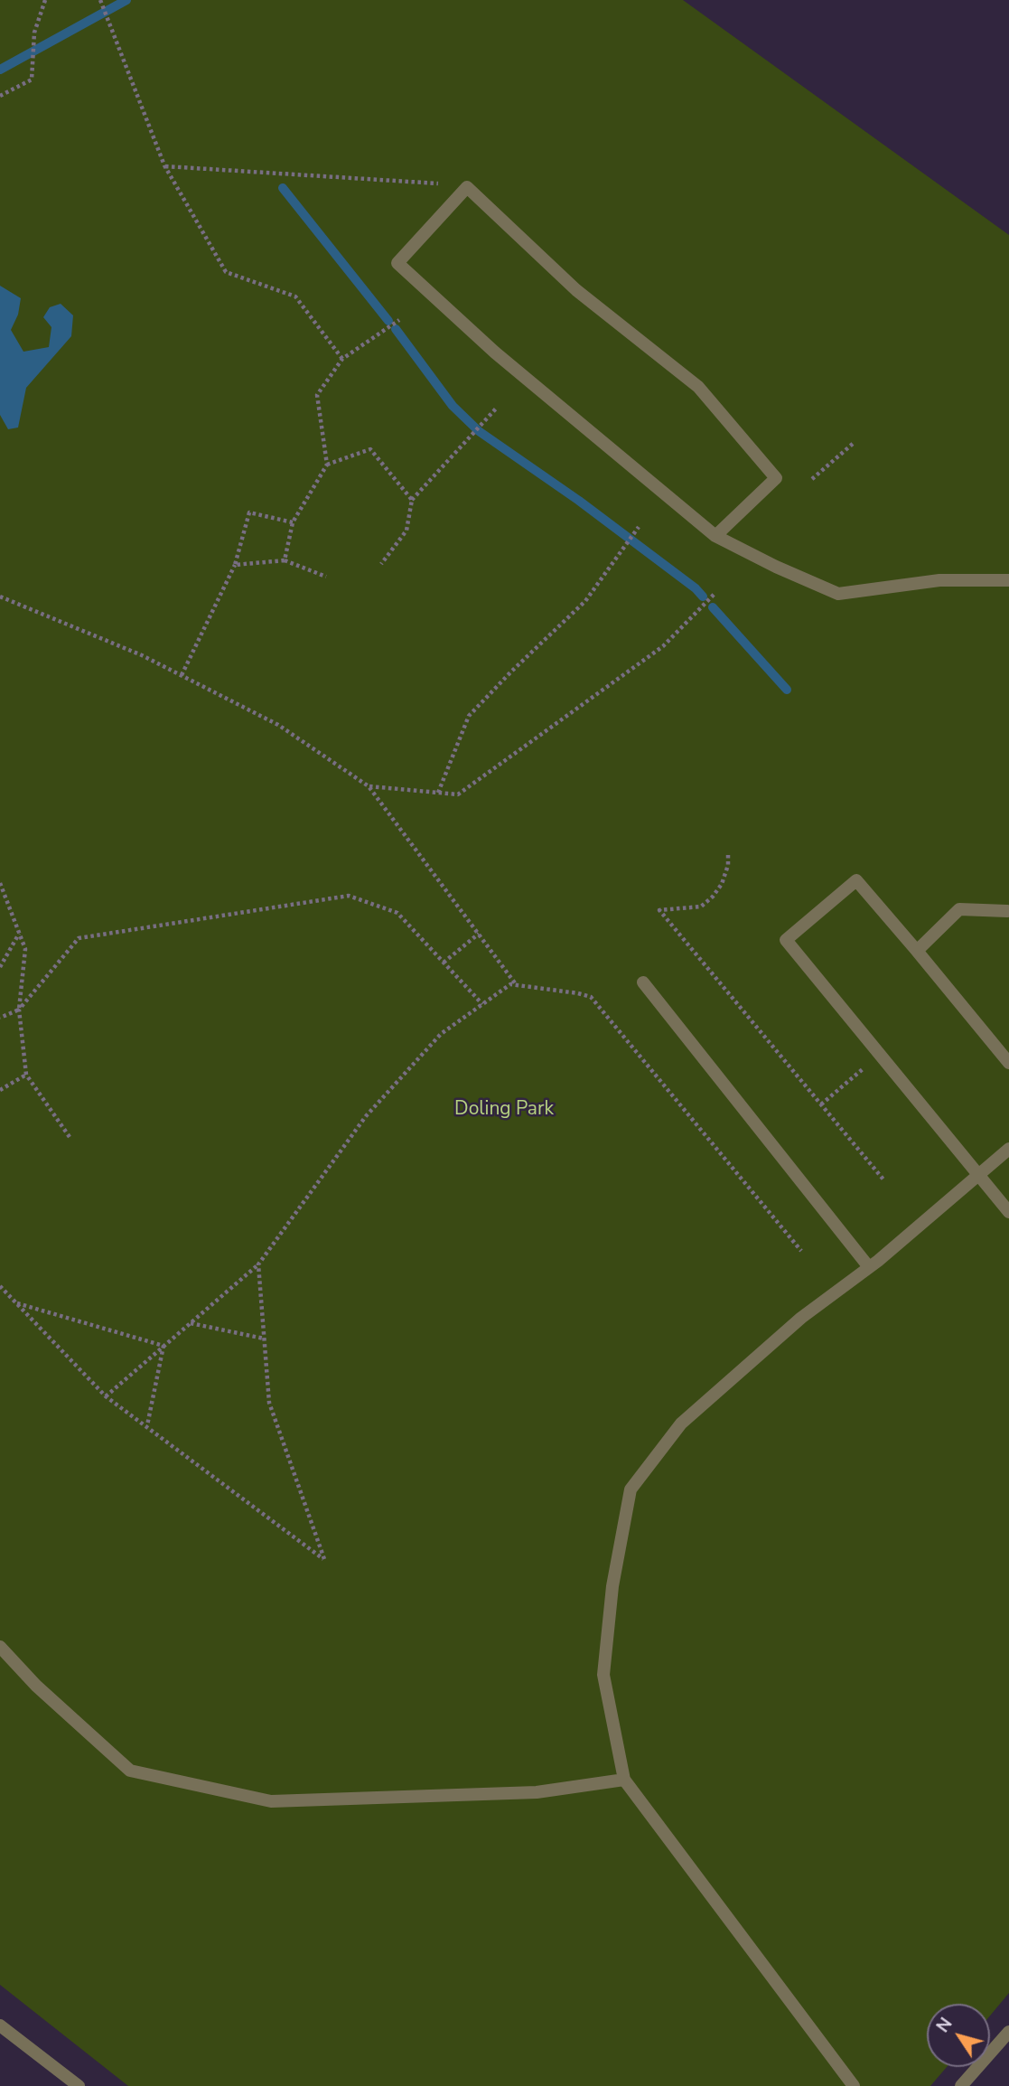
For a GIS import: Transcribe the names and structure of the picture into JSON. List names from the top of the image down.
{
  "parks": ["Doling Park"],
  "north": "top left"
}
